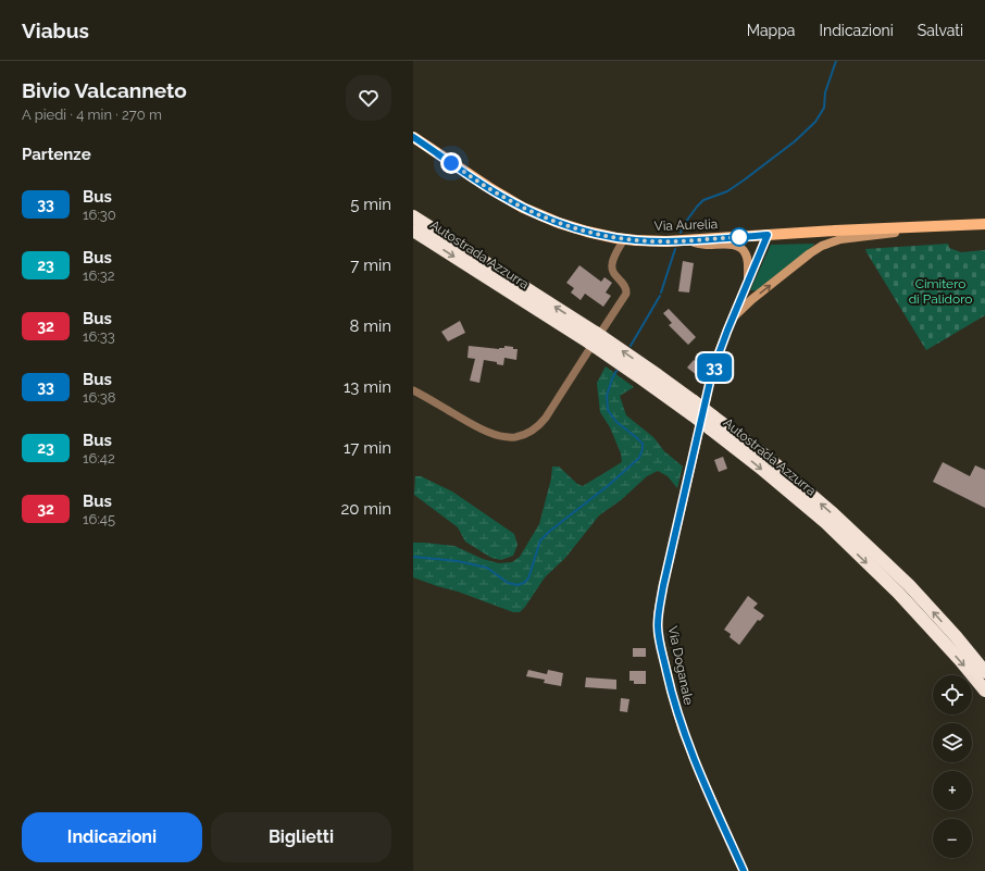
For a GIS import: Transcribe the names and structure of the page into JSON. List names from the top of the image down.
{
  "streets": {
    "highway": ["Autostrada Azzurra"],
    "main road": ["Via Aurelia", "Via Doganale"]
  },
  "crossings": [
    ["Autostrada Azzurra", "Via Doganale"]
  ],
  "parks": ["Cimitero di Palidoro"],
  "lines": ["bus line 33"],
  "page": {
    "header": "Viabus",
    "nav": ["Mappa", "Indicazioni", "Salvati"],
    "heading": [
      ["Bivio Valcanneto", "A piedi · 4 min · 270 m"],
      "Partenze"
    ],
    "on_map": "33",
    "list": [
      {
        "mark": "33",
        "name": "Bus",
        "note": "16:30",
        "value": "5 min"
      },
      {
        "mark": "23",
        "name": "Bus",
        "note": "16:32",
        "value": "7 min"
      },
      {
        "mark": "32",
        "name": "Bus",
        "note": "16:33",
        "value": "8 min"
      },
      {
        "mark": "33",
        "name": "Bus",
        "note": "16:38",
        "value": "13 min"
      },
      {
        "mark": "23",
        "name": "Bus",
        "note": "16:42",
        "value": "17 min"
      },
      {
        "mark": "32",
        "name": "Bus",
        "note": "16:45",
        "value": "20 min"
      }
    ],
    "map_buttons": ["+", "−"],
    "buttons": ["Indicazioni", "Biglietti"]
  }
}
